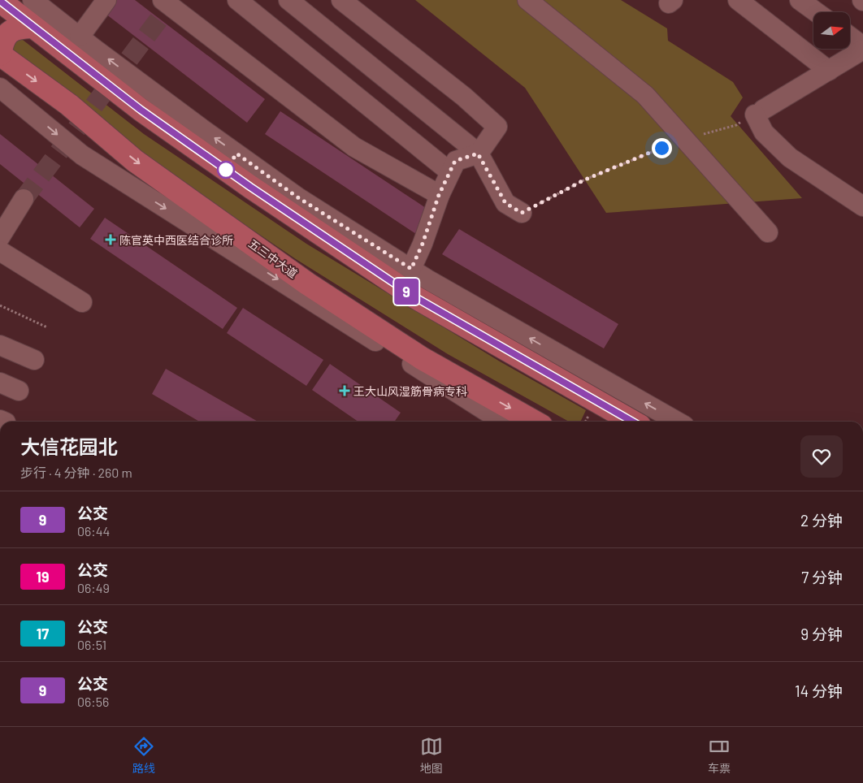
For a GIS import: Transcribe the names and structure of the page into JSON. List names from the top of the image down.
{
  "streets": {
    "main road": ["五三中大道"]
  },
  "places": {
    "health": ["陈官英中西医结合诊所", "王大山风湿筋骨病专科"]
  },
  "lines": ["bus line 9"],
  "north": "right",
  "page": {
    "on_map": "9",
    "heading": ["大信花园北", "步行 · 4 分钟 · 260 m"],
    "list": [
      {
        "mark": "9",
        "name": "公交",
        "note": "06:44",
        "value": "2 分钟"
      },
      {
        "mark": "19",
        "name": "公交",
        "note": "06:49",
        "value": "7 分钟"
      },
      {
        "mark": "17",
        "name": "公交",
        "note": "06:51",
        "value": "9 分钟"
      },
      {
        "mark": "9",
        "name": "公交",
        "note": "06:56",
        "value": "14 分钟"
      }
    ],
    "tabs": ["路线", "地图", "车票"]
  }
}
